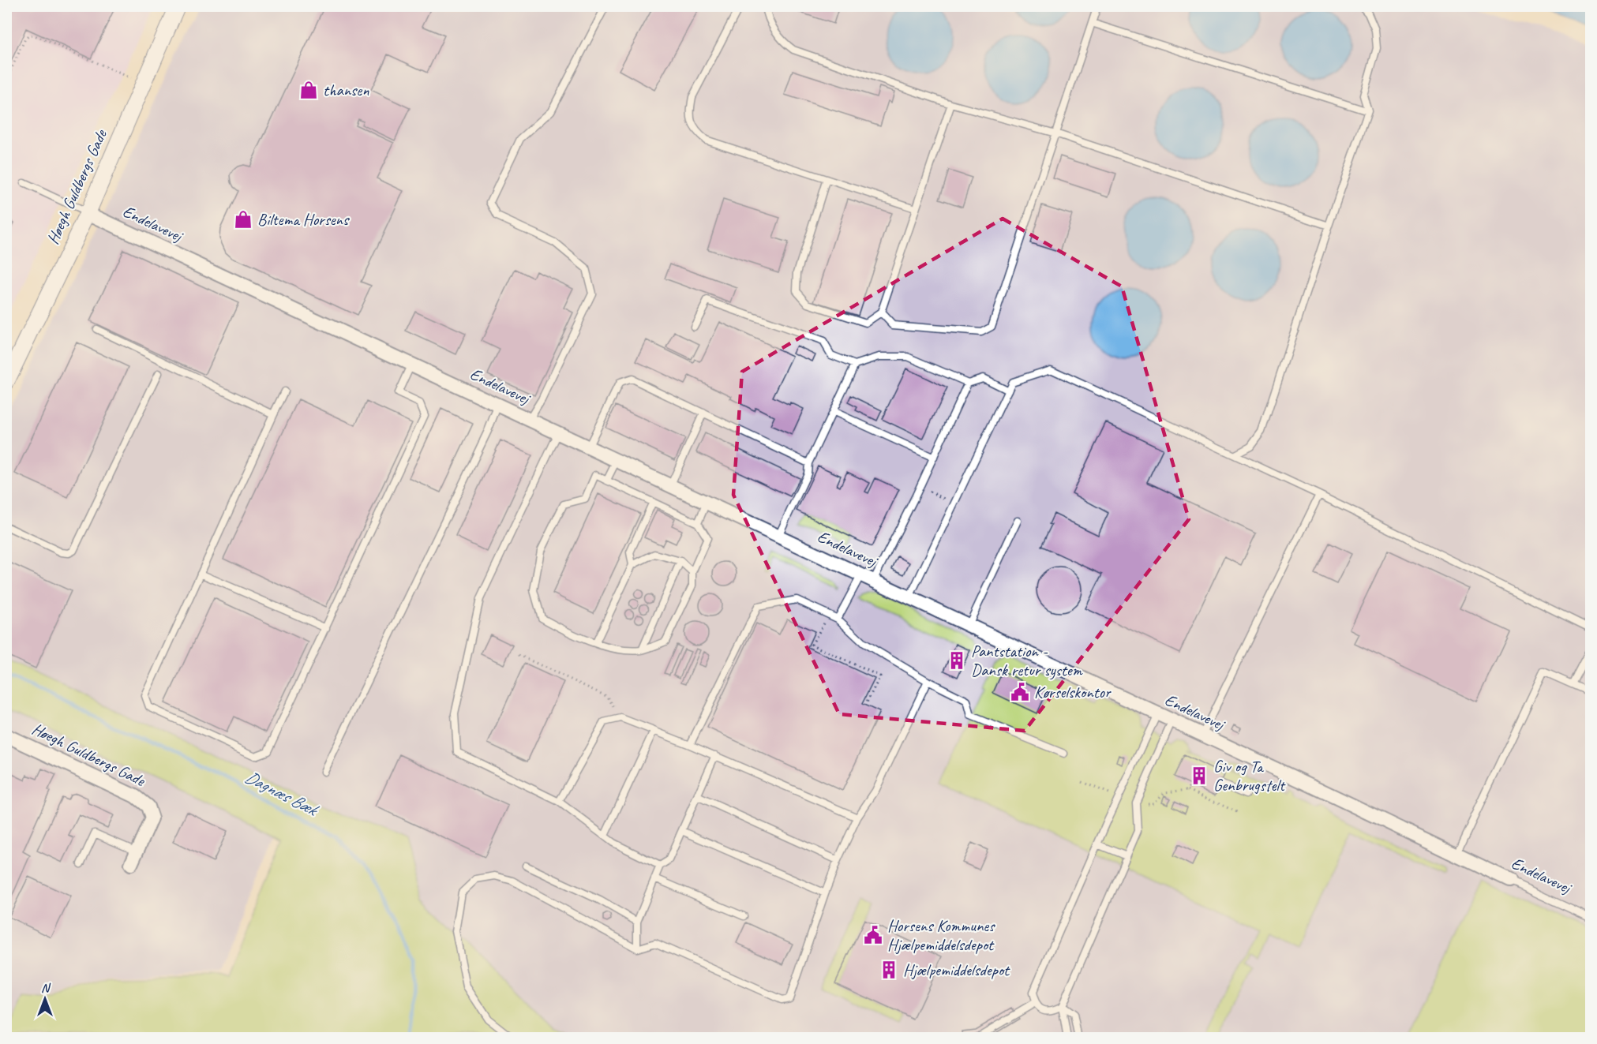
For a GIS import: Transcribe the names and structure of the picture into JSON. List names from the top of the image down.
{
  "streets": {
    "street": ["Høegh Guldbergs Gade", "Endelavevej"]
  },
  "crossings": [
    ["Høegh Guldbergs Gade", "Endelavevej"]
  ],
  "water": ["Dagnæs Bæk"],
  "places": {
    "shop": ["thansen", "Biltema Horsens"],
    "building": ["Pantstation - Dansk retur system", "Giv og Ta Genbrugstelt", "Hjælpemiddelsdepot"],
    "public building": ["Kørselskontor", "Horsens Kommunes Hjælpemiddelsdepot"]
  },
  "north": "top"
}
